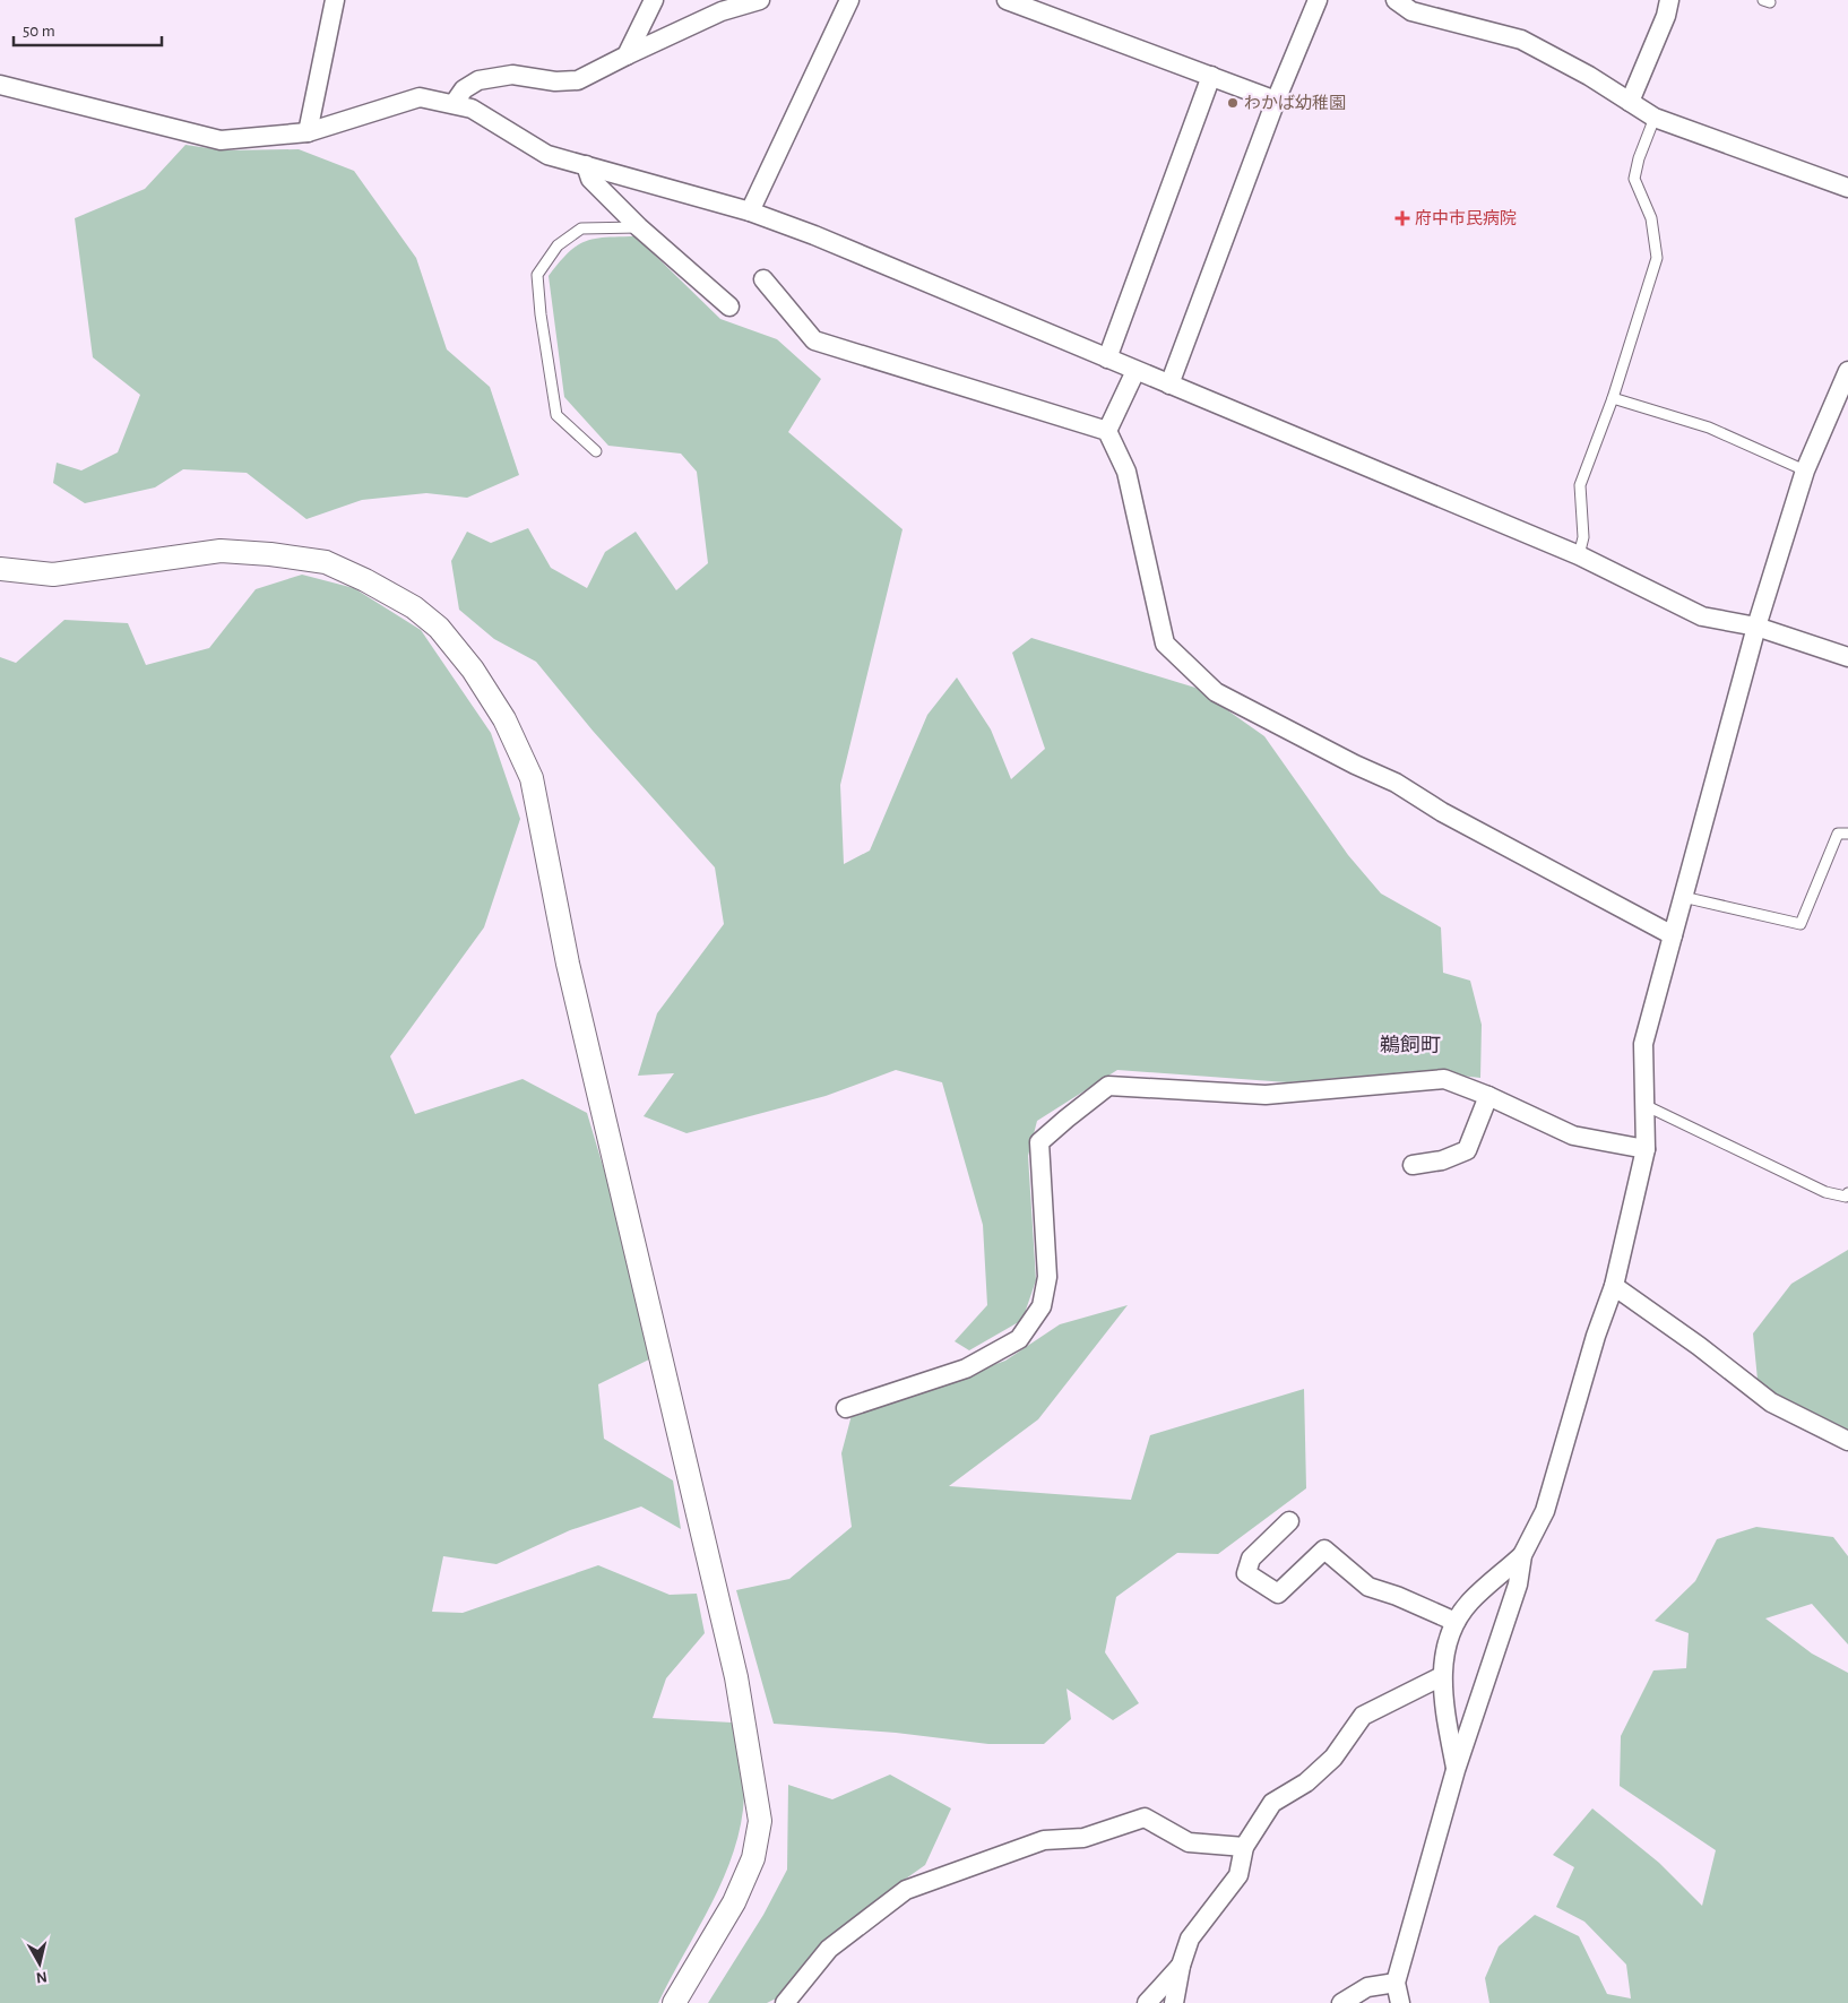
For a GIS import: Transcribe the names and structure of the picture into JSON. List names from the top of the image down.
{
  "districts": ["鵜飼町"],
  "places": {
    "other": ["わかば幼稚園"],
    "health": ["府中市民病院"]
  },
  "scale_bar": "50 m",
  "north": "bottom"
}
